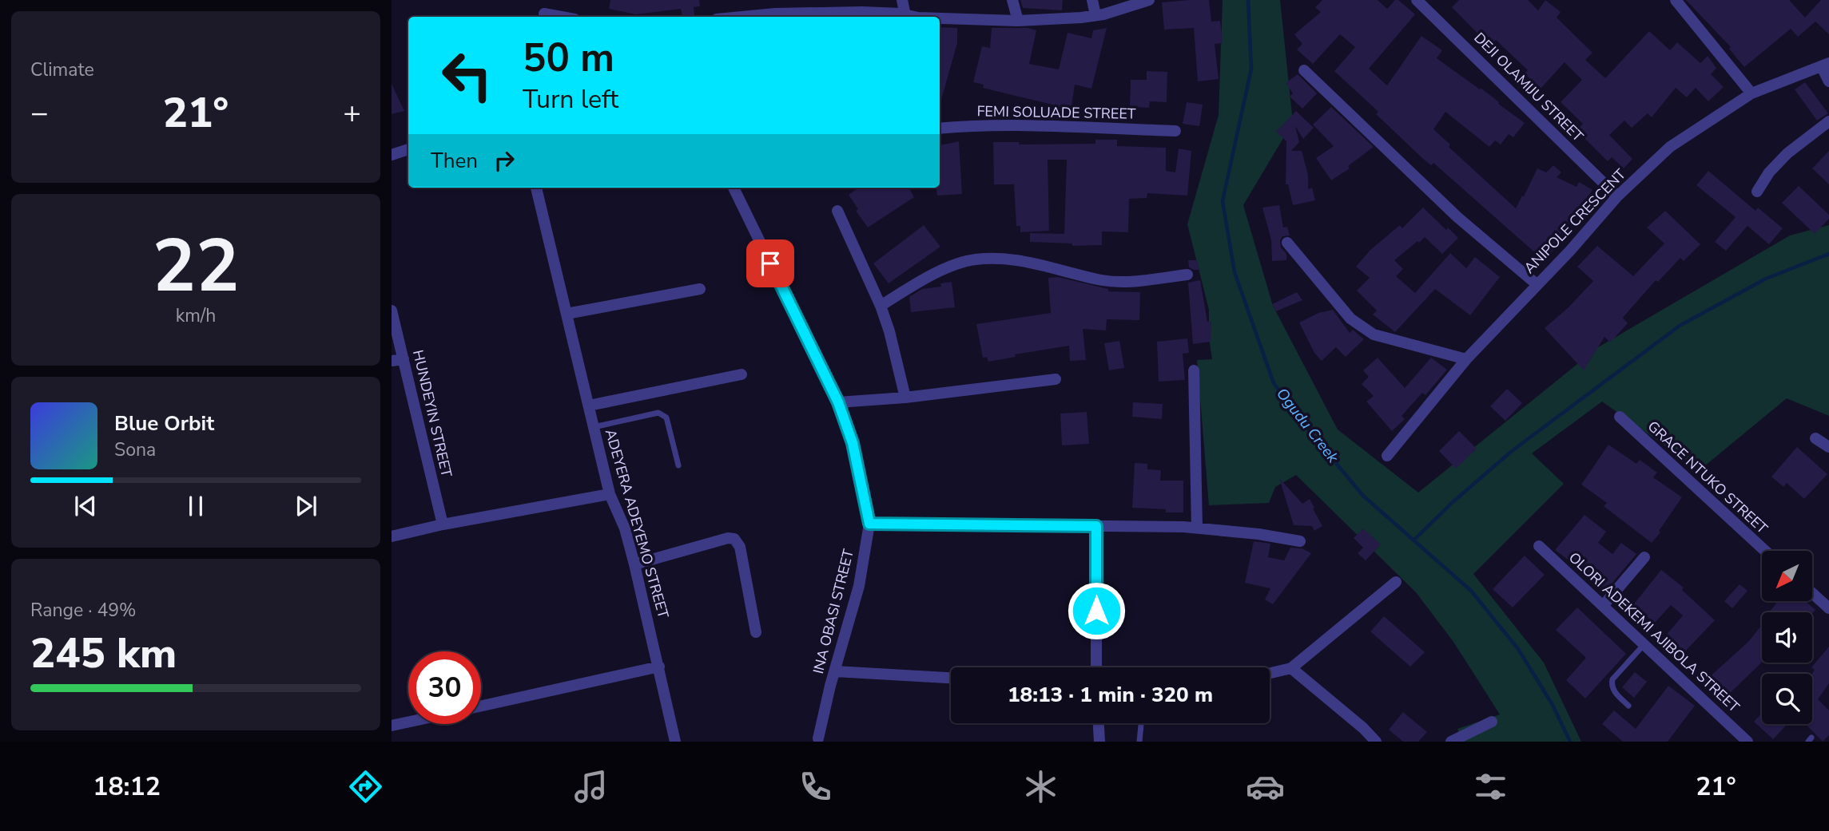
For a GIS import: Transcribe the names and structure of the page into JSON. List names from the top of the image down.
{
  "streets": {
    "street": [
      "DEJI OLAMIJU STREET",
      "FEMI SOLUADE STREET",
      "ANIPOLE CRESCENT",
      "HUNDEYIN STREET",
      "GRACE NTUKO STREET",
      "ADEYERA ADEYEMO STREET",
      "INA OBASI STREET",
      "OLORI ADEKEMI AJIBOLA STREET"
    ]
  },
  "crossings": [
    ["DEJI OLAMIJU STREET", "ANIPOLE CRESCENT"]
  ],
  "water": ["Ogudu Creek"],
  "north": "bottom left",
  "page": {
    "tile": [
      "Climate",
      ["22", "km/h"],
      ["Range · 49%", "245 km"]
    ],
    "turn": ["50 m", "Turn left"],
    "heat": ["−", "21°", "+"],
    "then": "Then",
    "song": ["Blue Orbit", "Sona"],
    "limit": "30",
    "trip": "18:13 · 1 min · 320 m",
    "tabs": ["18:12", "21°"]
  }
}
